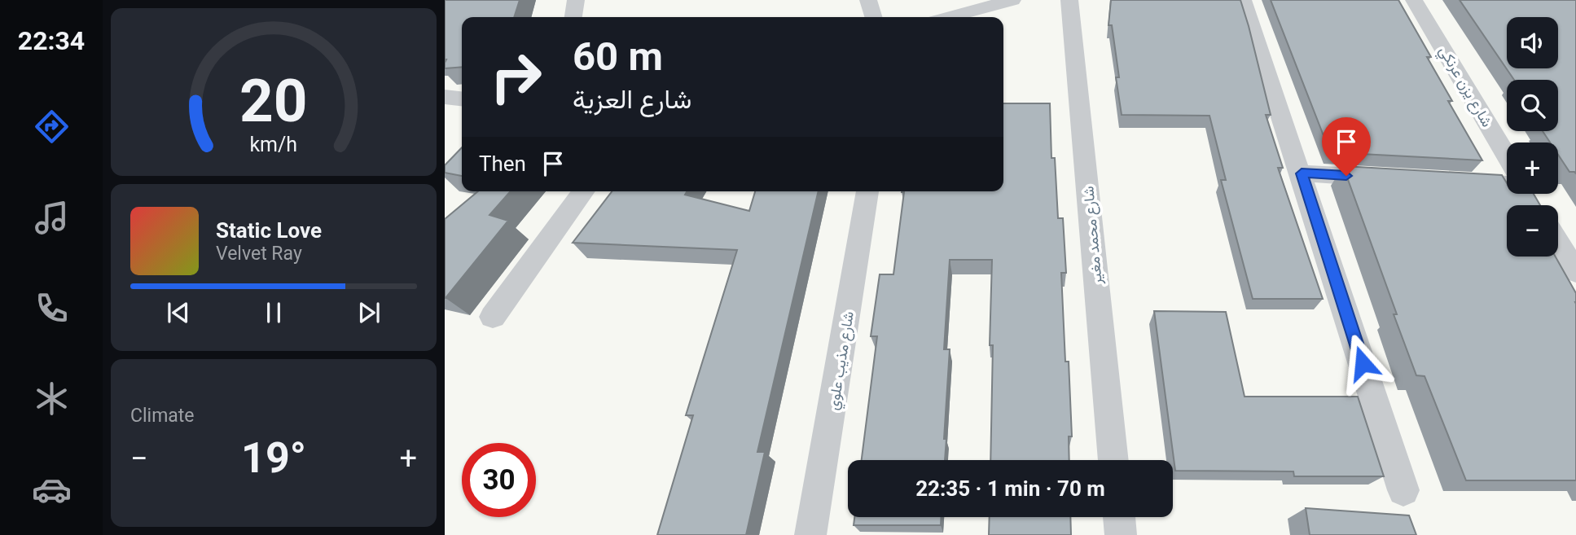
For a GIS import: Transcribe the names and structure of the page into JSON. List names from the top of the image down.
{
  "streets": {
    "street": ["شارع يزن عرنكي", "شارع محمد مغير", "شارع مذيب علوي"]
  },
  "page": {
    "tabs": "22:34",
    "map_buttons": ["+", "−"],
    "turn": ["60 m", "شارع العزية"],
    "then": "Then",
    "song": ["Static Love", "Velvet Ray"],
    "tile": "Climate",
    "heat": ["−", "19°", "+"],
    "limit": "30",
    "trip": "22:35 · 1 min · 70 m",
    "gauge": ["20", "km/h"]
  }
}
